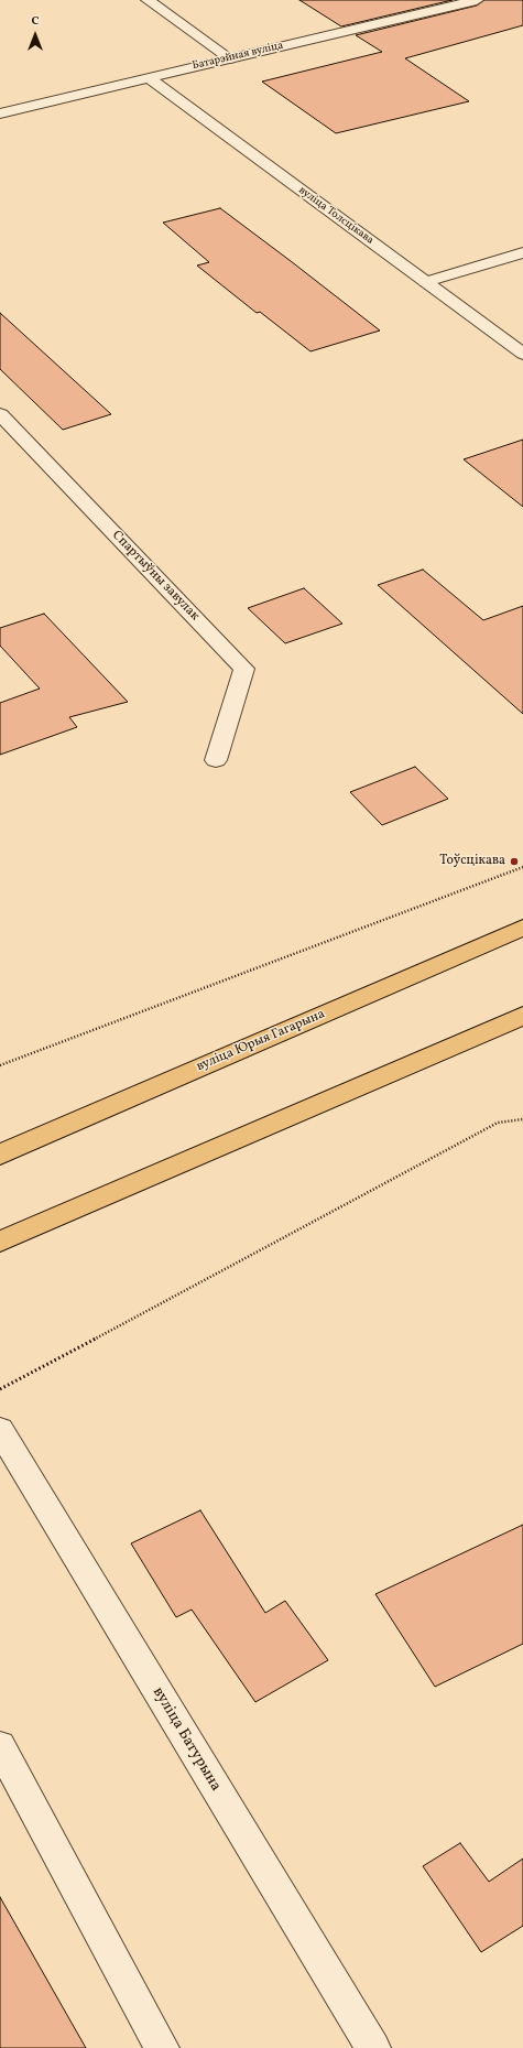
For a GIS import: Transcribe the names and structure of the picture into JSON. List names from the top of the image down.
{
  "streets": {
    "main road": ["вуліца Юрыя Гагарына"],
    "street": [
      "Батарэйная вуліца",
      "вуліца Толсцікава",
      "Спартыўны завулак",
      "вуліца Батурына"
    ]
  },
  "crossings": [
    ["Батарэйная вуліца", "вуліца Толсцікава"]
  ],
  "places": ["Тоўсцікава"],
  "north": "top"
}
